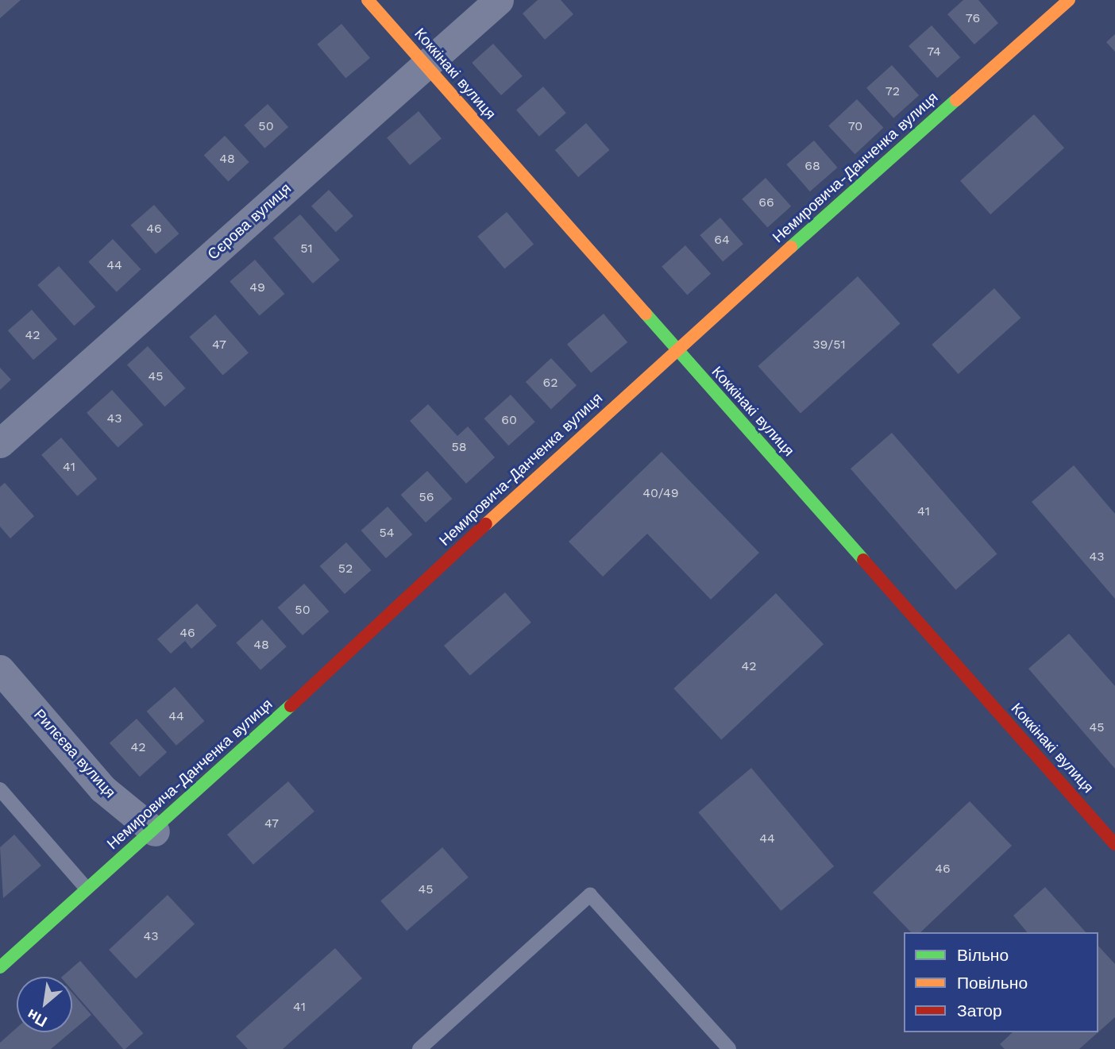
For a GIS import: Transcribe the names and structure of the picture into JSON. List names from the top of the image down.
{
  "streets": {
    "street": [
      "Коккінакі вулиця",
      "Немировича-Данченка вулиця",
      "Сєрова вулиця",
      "Рилєєва вулиця"
    ]
  },
  "crossings": [
    ["Коккінакі вулиця", "Немировича-Данченка вулиця"],
    ["Коккінакі вулиця", "Сєрова вулиця"],
    ["Немировича-Данченка вулиця", "Рилєєва вулиця"]
  ],
  "house_numbers": [
    "76",
    "74",
    "72",
    "50",
    "70",
    "48",
    "68",
    "66",
    "46",
    "64",
    "51",
    "44",
    "49",
    "42",
    "47",
    "39/51",
    "45",
    "62",
    "43",
    "60",
    "58",
    "41",
    "40/49",
    "56",
    "41",
    "54",
    "43",
    "52",
    "50",
    "46",
    "48",
    "42",
    "44",
    "45",
    "42",
    "47",
    "44",
    "46",
    "45",
    "43",
    "41"
  ],
  "legend": ["Вільно", "Повільно", "Затор"],
  "north": "bottom left"
}
